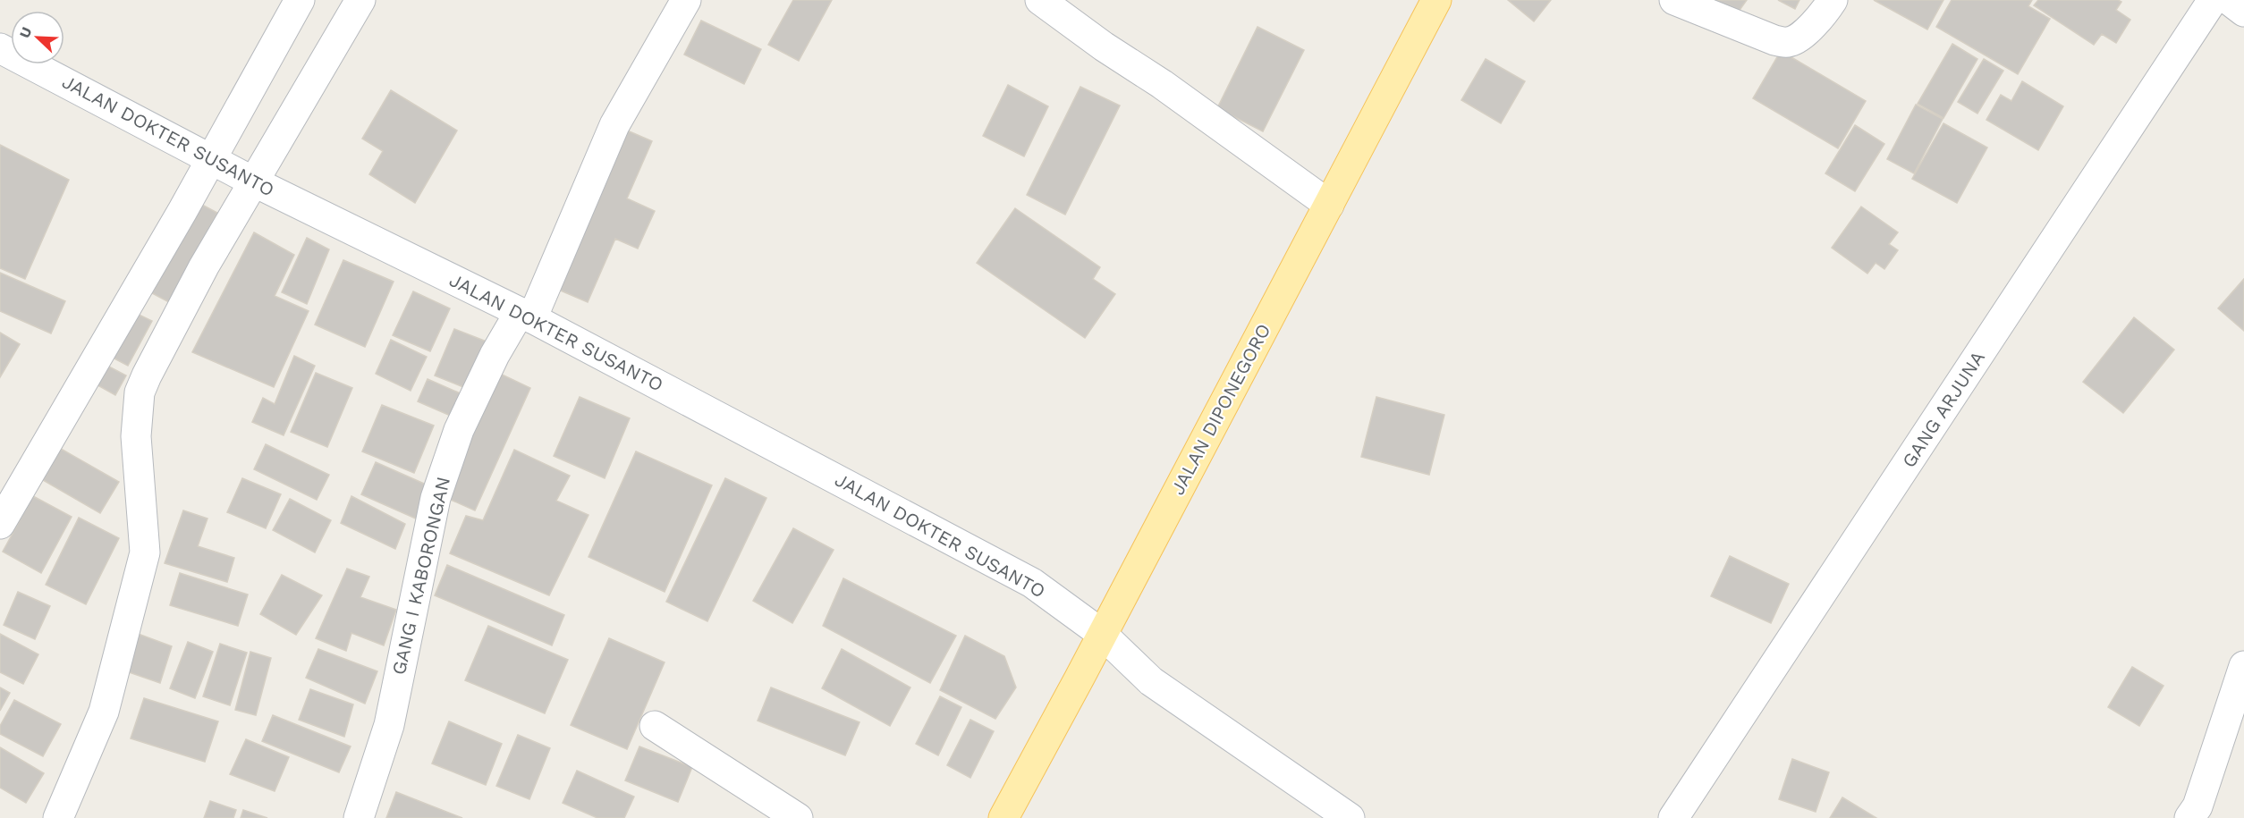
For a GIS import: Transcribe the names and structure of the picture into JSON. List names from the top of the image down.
{
  "streets": {
    "main road": ["JALAN DIPONEGORO"],
    "street": ["JALAN DOKTER SUSANTO", "GANG ARJUNA", "GANG I KABORONGAN"]
  },
  "crossings": [
    ["JALAN DOKTER SUSANTO", "JALAN DIPONEGORO"],
    ["JALAN DOKTER SUSANTO", "GANG I KABORONGAN"]
  ],
  "north": "top left"
}
